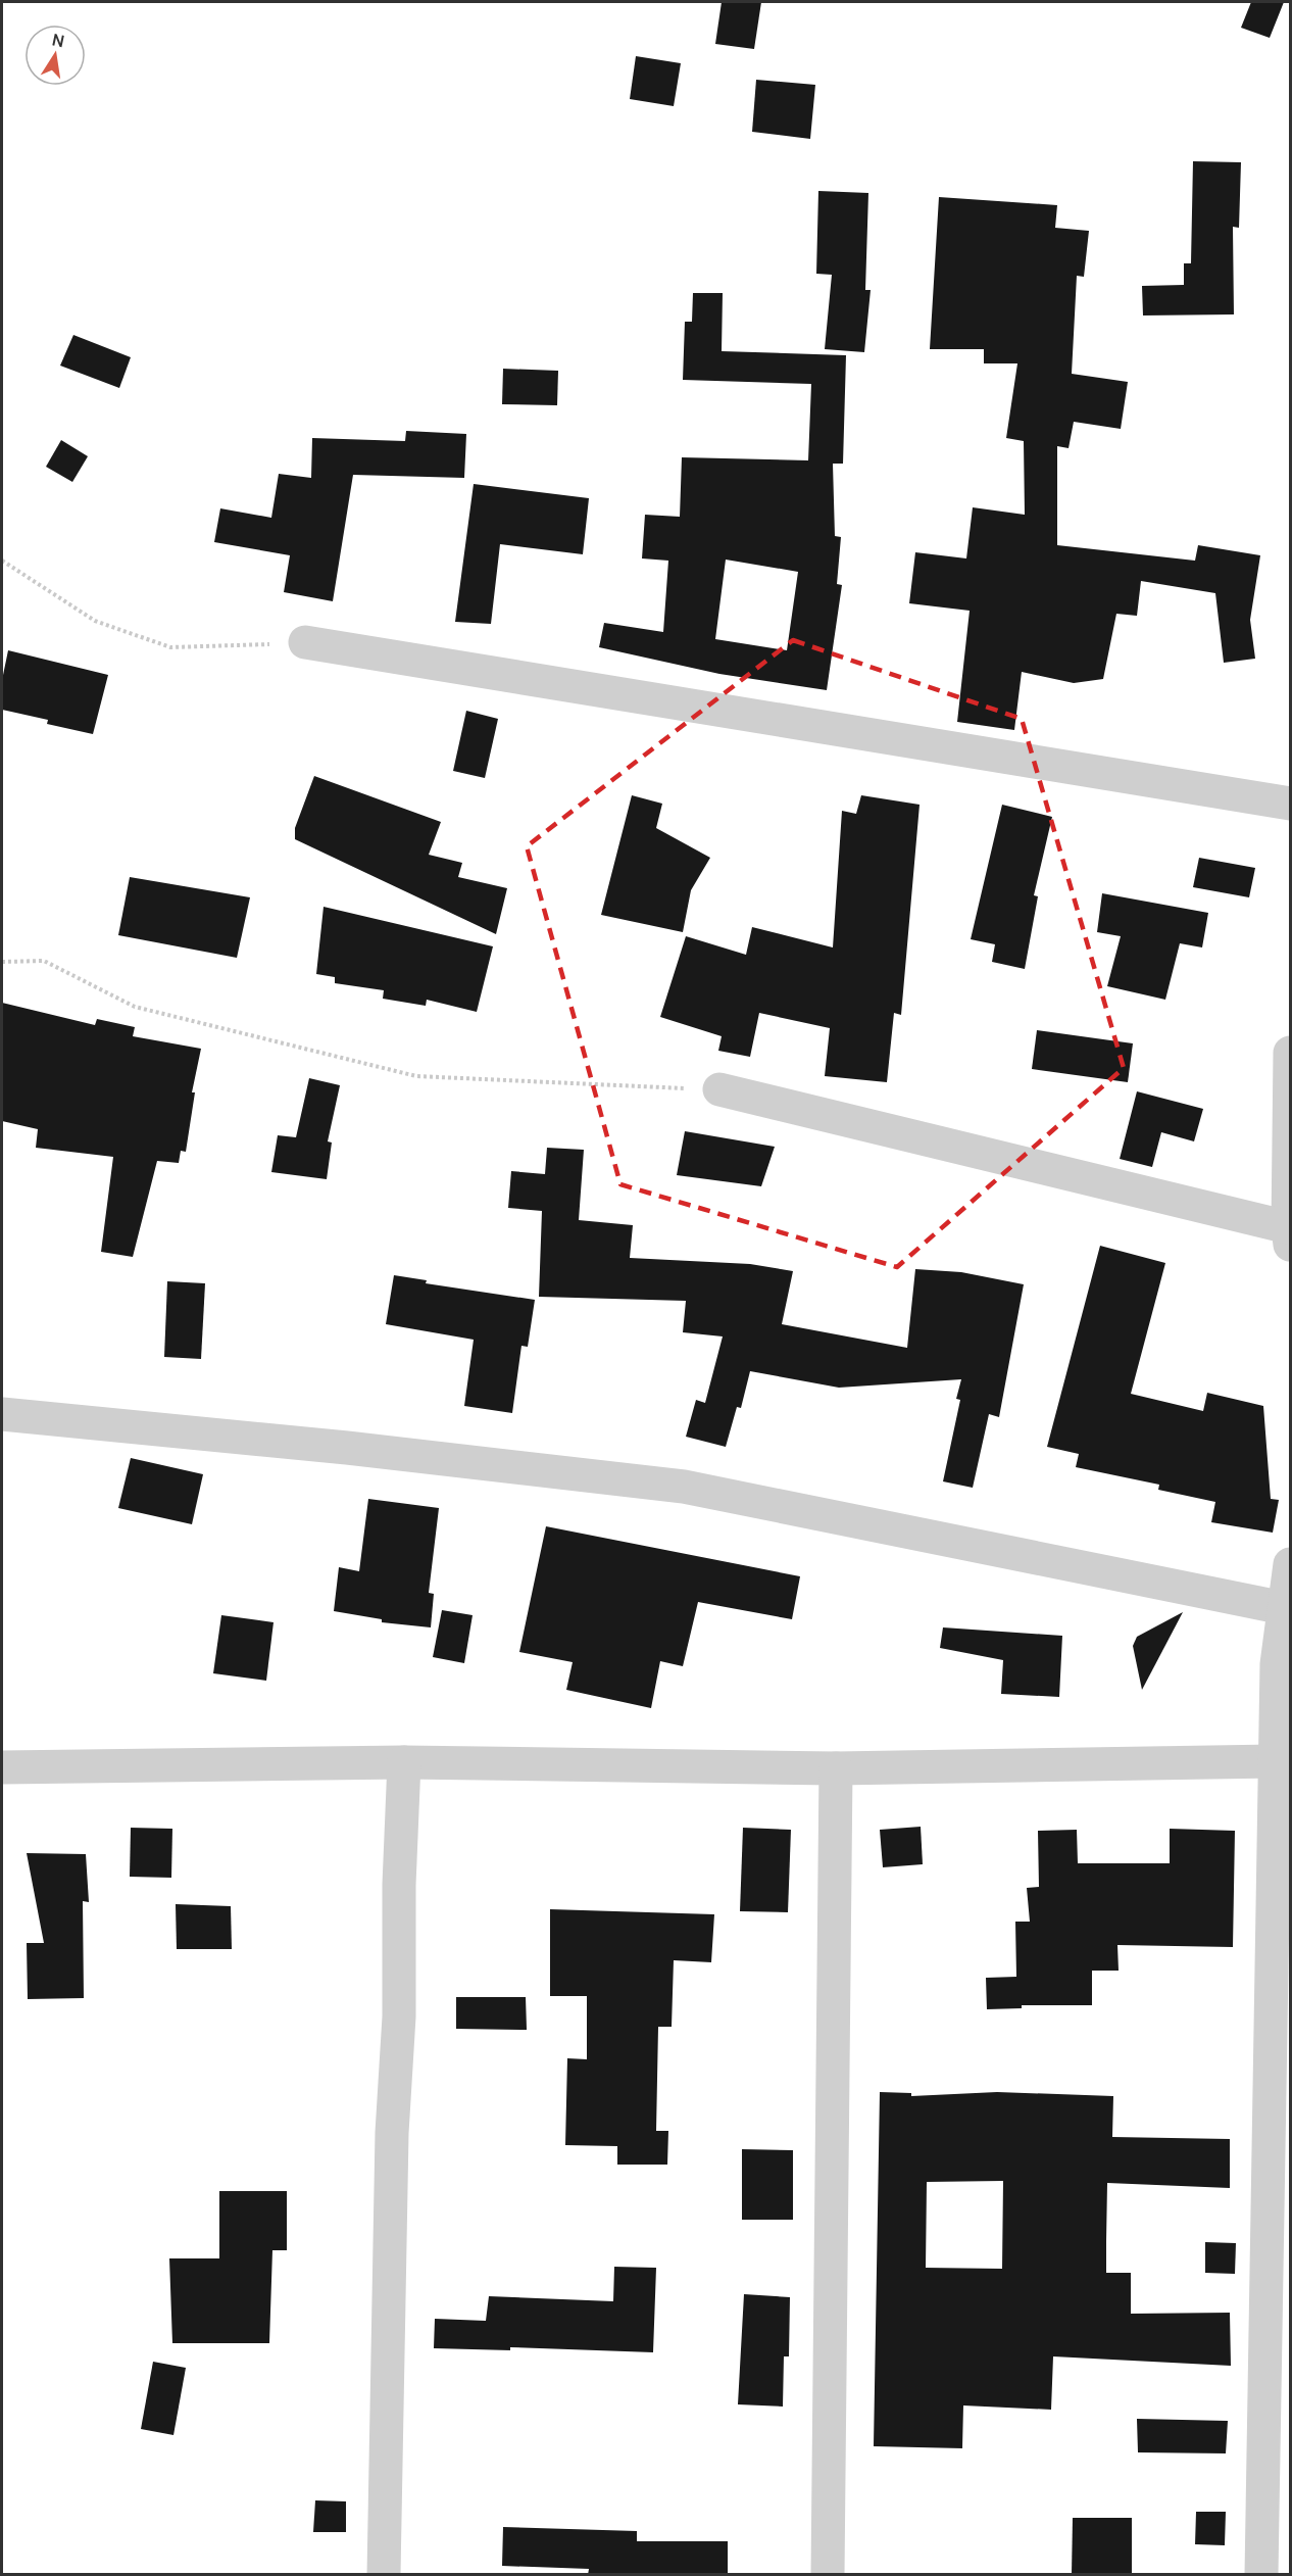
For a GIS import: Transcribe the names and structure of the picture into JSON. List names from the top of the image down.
{
  "north": "top"
}
